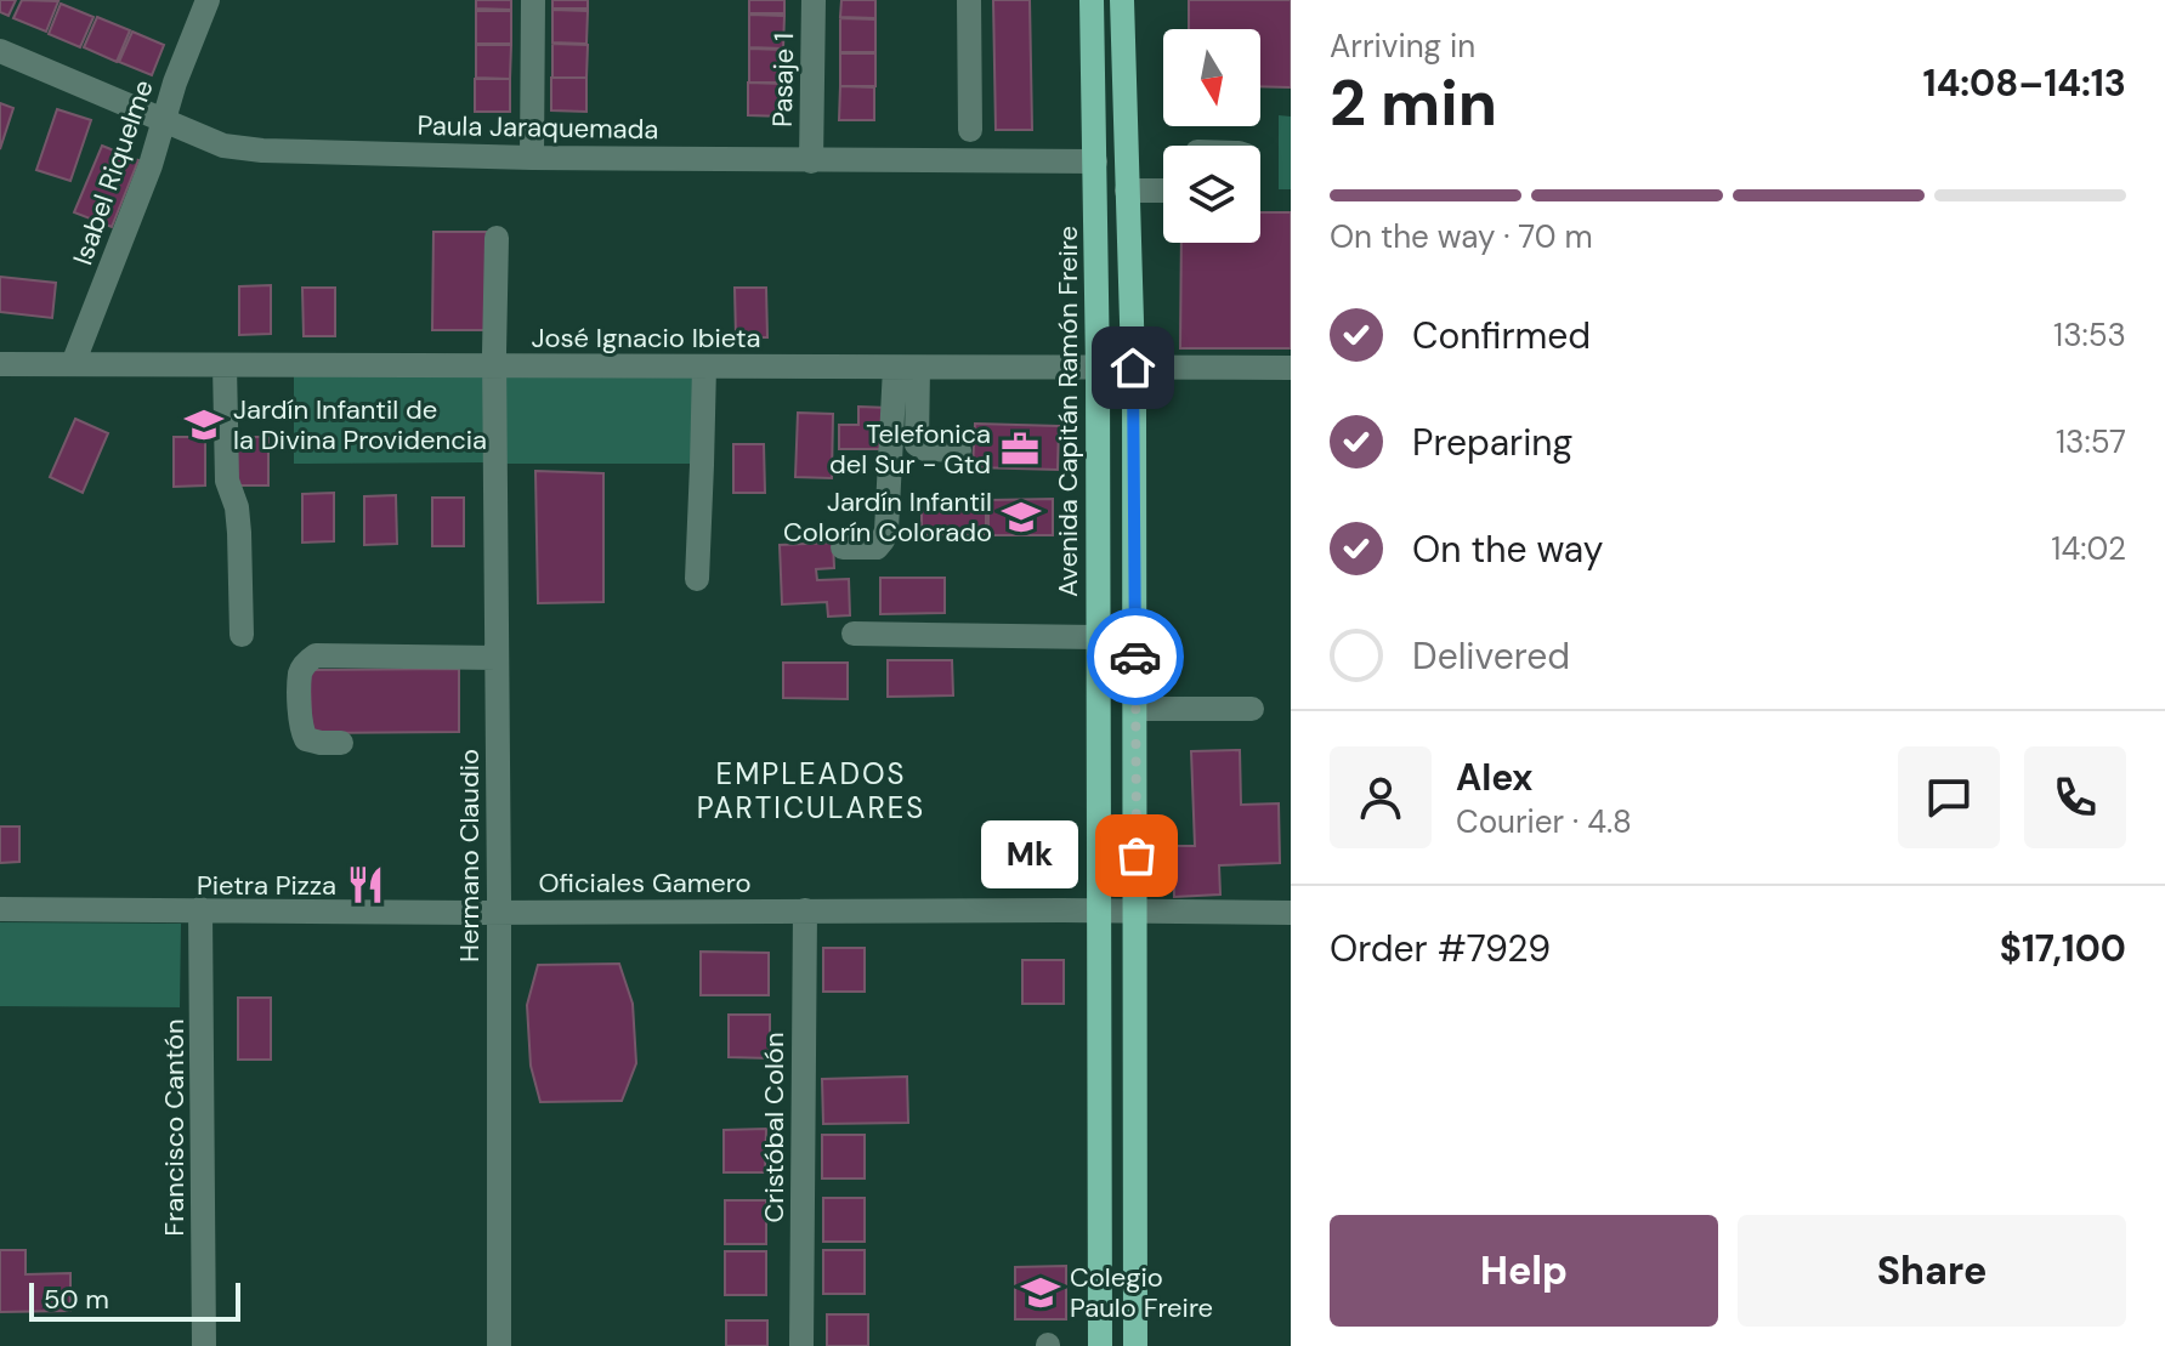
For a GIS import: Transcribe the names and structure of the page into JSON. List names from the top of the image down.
{
  "streets": {
    "main road": ["Avenida Capitán Ramón Freire"],
    "street": [
      "Pasaje 1",
      "Paula Jaraquemada",
      "Isabel Riquelme",
      "José Ignacio Ibieta",
      "Hermano Claudio",
      "Oficiales Gamero",
      "Francisco Cantón",
      "Cristóbal Colón"
    ]
  },
  "crossings": [
    ["Pasaje 1", "Paula Jaraquemada"],
    ["Paula Jaraquemada", "Isabel Riquelme"],
    ["Paula Jaraquemada", "Avenida Capitán Ramón Freire"],
    ["Isabel Riquelme", "José Ignacio Ibieta"],
    ["José Ignacio Ibieta", "Avenida Capitán Ramón Freire"],
    ["José Ignacio Ibieta", "Hermano Claudio"],
    ["Avenida Capitán Ramón Freire", "Oficiales Gamero"],
    ["Hermano Claudio", "Oficiales Gamero"],
    ["Oficiales Gamero", "Francisco Cantón"],
    ["Oficiales Gamero", "Cristóbal Colón"]
  ],
  "districts": ["EMPLEADOS PARTICULARES"],
  "places": {
    "school or university": ["Jardín Infantil de la Divina Providencia", "Jardín Infantil Colorín Colorado", "Colegio Paulo Freire"],
    "office": ["Telefonica del Sur - Gtd"],
    "other": ["Mk"],
    "restaurant": ["Pietra Pizza"]
  },
  "scale_bar": "50 m",
  "north": "bottom",
  "page": {
    "heading": ["2 min", "Arriving in", "14:08–14:13"],
    "panel": [
      "Alex",
      "Courier · 4.8",
      "Order #7929",
      "$17,100"
    ],
    "bar": "On the way · 70 m",
    "list": [
      ["Confirmed", "13:53"],
      ["Preparing", "13:57"],
      ["On the way", "14:02"],
      "Delivered"
    ],
    "bubble": "Mk",
    "buttons": ["Help", "Share"],
    "scale": "50 m"
  }
}
